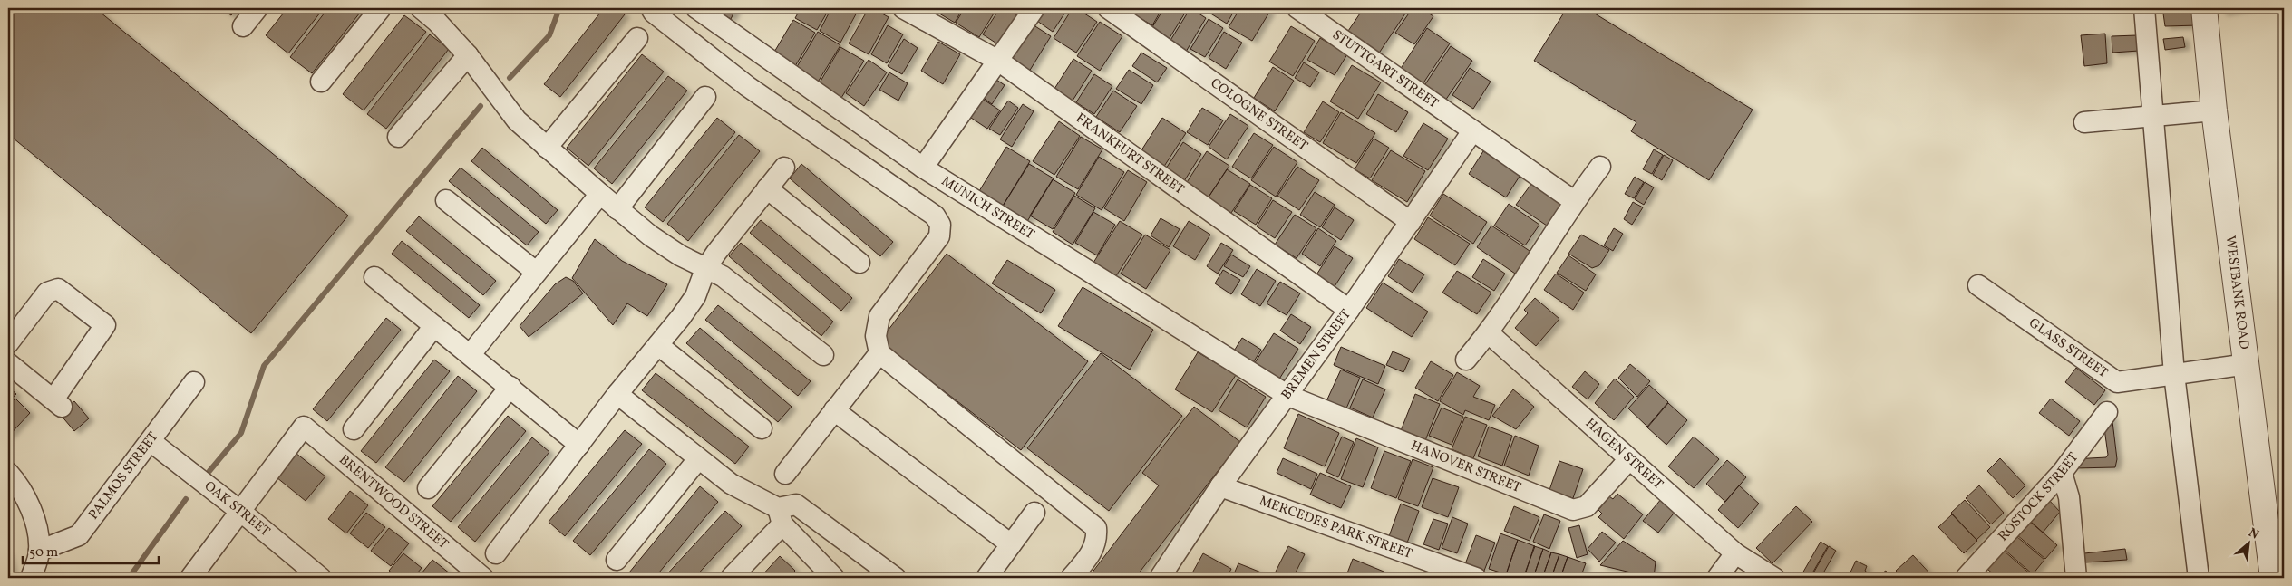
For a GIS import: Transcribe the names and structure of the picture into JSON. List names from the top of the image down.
{
  "streets": {
    "street": [
      "STUTTGART STREET",
      "COLOGNE STREET",
      "FRANKFURT STREET",
      "MUNICH STREET",
      "WESTBANK ROAD",
      "GLASS STREET",
      "BREMEN STREET",
      "HAGEN STREET",
      "HANOVER STREET",
      "PALMOS STREET",
      "ROSTOCK STREET",
      "BRENTWOOD STREET",
      "OAK STREET",
      "MERCEDES PARK STREET"
    ]
  },
  "crossings": [
    ["STUTTGART STREET", "BREMEN STREET"],
    ["COLOGNE STREET", "BREMEN STREET"],
    ["FRANKFURT STREET", "BREMEN STREET"],
    ["MUNICH STREET", "BREMEN STREET"],
    ["MUNICH STREET", "HANOVER STREET"],
    ["WESTBANK ROAD", "GLASS STREET"],
    ["BREMEN STREET", "HANOVER STREET"],
    ["BREMEN STREET", "MERCEDES PARK STREET"],
    ["HAGEN STREET", "HANOVER STREET"],
    ["PALMOS STREET", "OAK STREET"],
    ["BRENTWOOD STREET", "OAK STREET"]
  ],
  "scale_bar": "50 m",
  "north": "top right"
}
